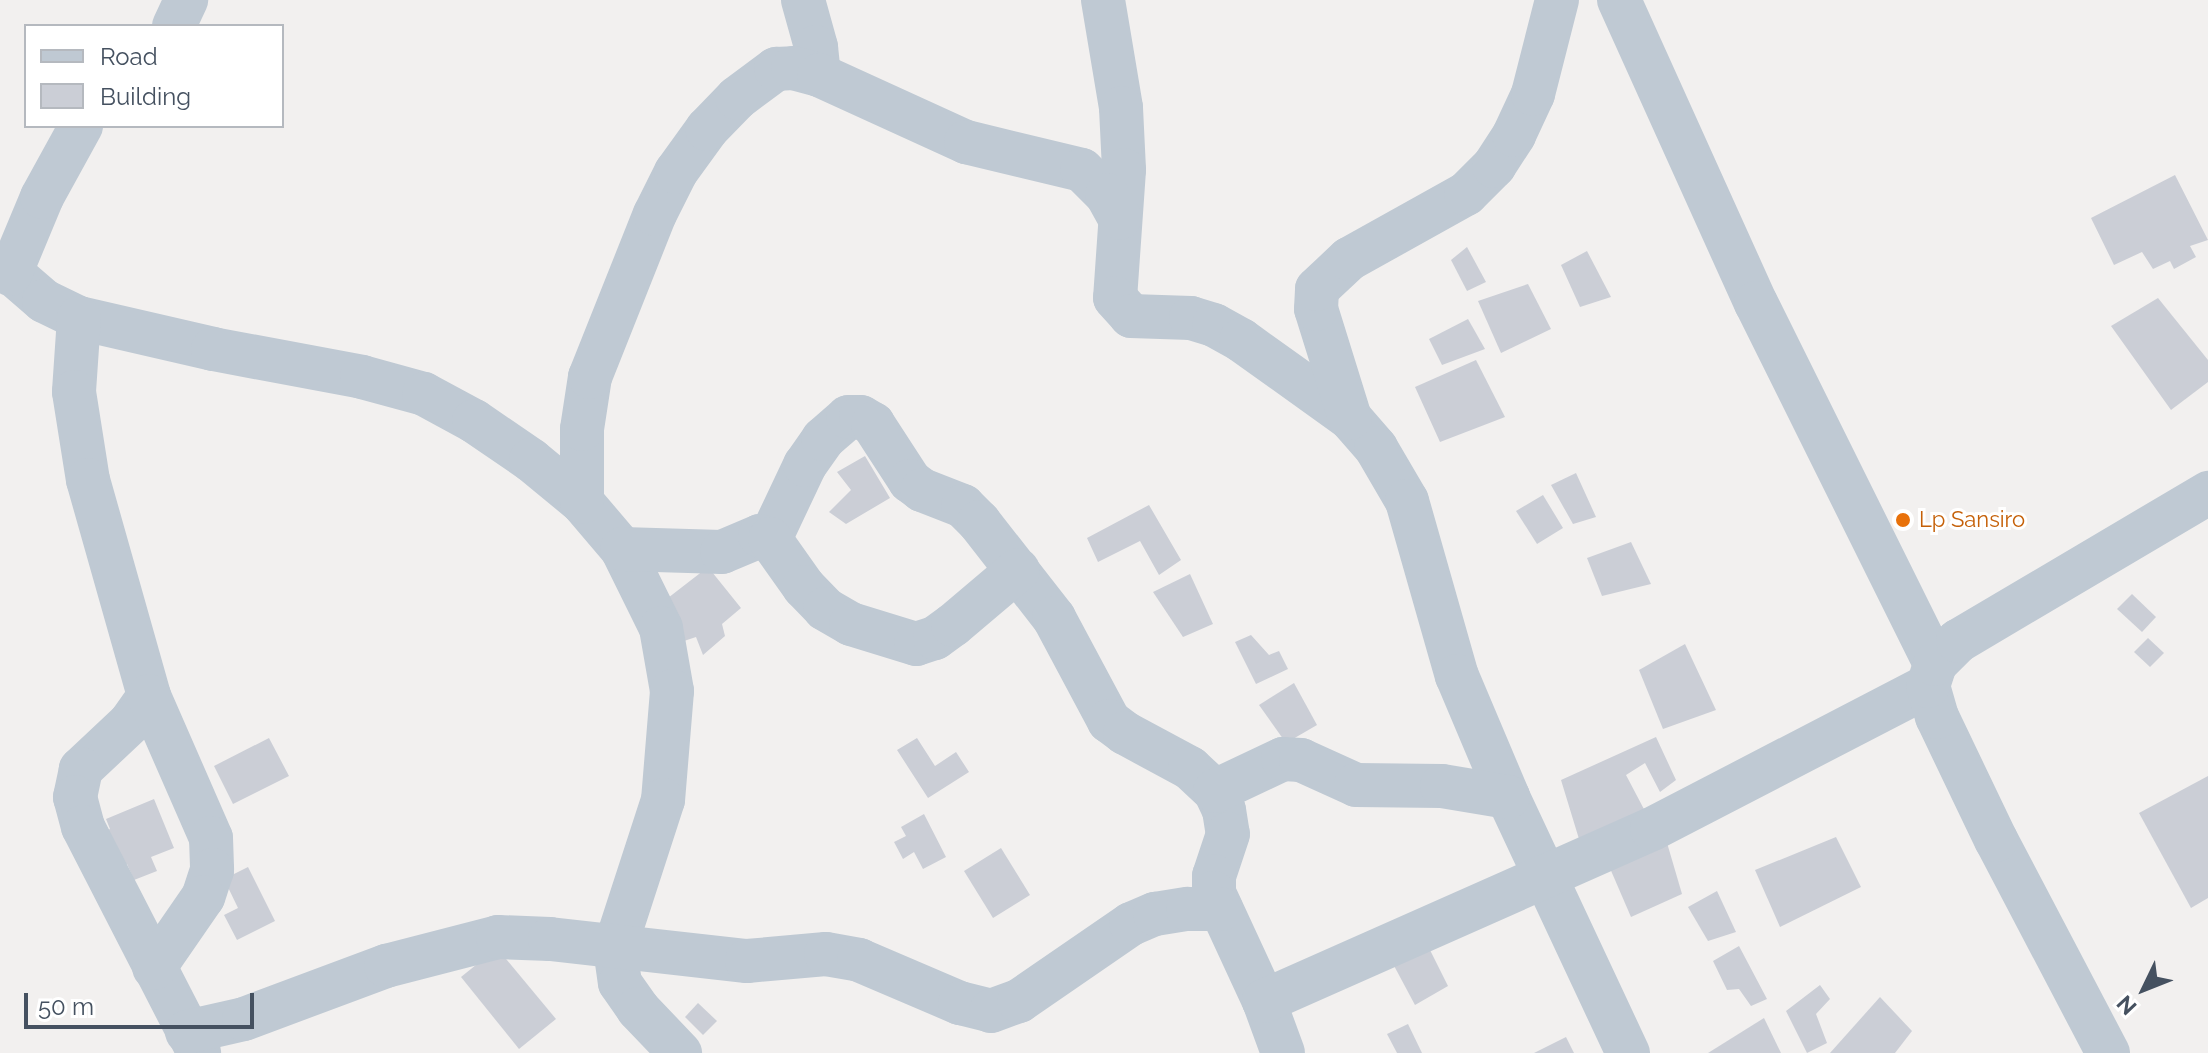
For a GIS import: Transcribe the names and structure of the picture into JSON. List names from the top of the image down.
{
  "places": ["Lp Sansiro"],
  "legend": ["Road", "Building"],
  "scale_bar": "50 m",
  "north": "bottom left"
}
